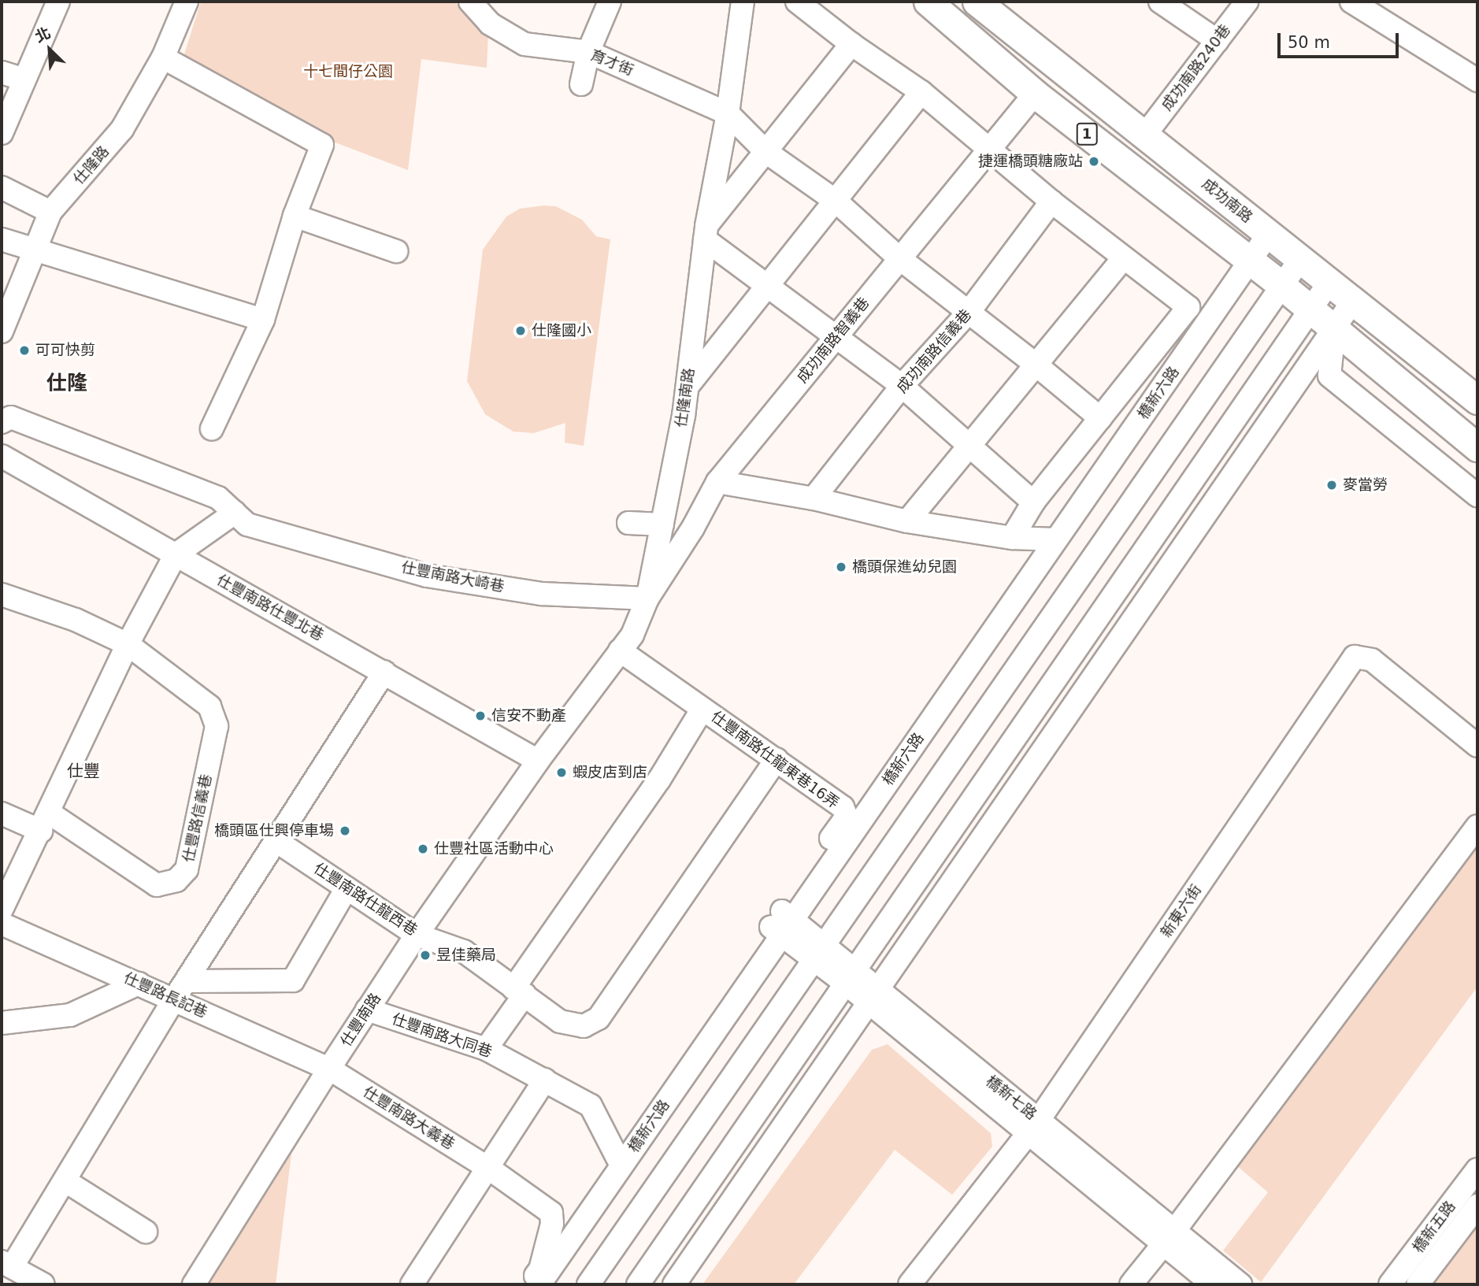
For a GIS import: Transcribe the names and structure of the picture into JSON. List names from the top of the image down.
{
  "streets": {
    "main road": ["1", "成功南路"],
    "street": [
      "育才街",
      "成功南路240巷",
      "仕隆路",
      "成功南路智義巷",
      "成功南路信義巷",
      "橋新六路",
      "仕隆南路",
      "仕豐南路大崎巷",
      "仕豐南路仕豐北巷",
      "仕豐南路仕龍東巷16弄",
      "仕豐路信義巷",
      "仕豐南路仕龍西巷",
      "新東六街",
      "仕豐路長記巷",
      "仕豐南路",
      "仕豐南路大同巷",
      "橋新七路",
      "仕豐南路大義巷",
      "橋新五路"
    ]
  },
  "crossings": [
    ["育才街", "仕隆南路"],
    ["成功南路240巷", "成功南路"],
    ["1", "成功南路智義巷"],
    ["1", "橋新六路"],
    ["成功南路", "橋新六路"],
    ["成功南路智義巷", "仕隆南路"],
    ["成功南路智義巷", "仕豐南路大崎巷"],
    ["橋新六路", "仕豐南路仕龍東巷16弄"],
    ["橋新六路", "仕豐南路大同巷"],
    ["橋新六路", "橋新七路"],
    ["仕隆南路", "仕豐南路大崎巷"],
    ["仕隆南路", "仕豐南路仕豐北巷"],
    ["仕隆南路", "仕豐南路仕龍東巷16弄"],
    ["仕隆南路", "仕豐南路"],
    ["仕豐南路仕豐北巷", "仕豐南路"],
    ["仕豐南路仕龍東巷16弄", "仕豐南路仕龍西巷"],
    ["仕豐南路仕龍東巷16弄", "橋新七路"],
    ["仕豐南路仕龍西巷", "仕豐南路"],
    ["新東六街", "橋新七路"],
    ["仕豐路長記巷", "仕豐南路"],
    ["仕豐路長記巷", "仕豐南路大義巷"],
    ["仕豐南路", "仕豐南路大同巷"],
    ["仕豐南路", "仕豐南路大義巷"]
  ],
  "districts": ["仕隆", "仕豐"],
  "parks": ["十七間仔公園"],
  "places": [
    "捷運橋頭糖廠站",
    "仕隆國小",
    "可可快剪",
    "麥當勞",
    "橋頭保進幼兒園",
    "信安不動產",
    "蝦皮店到店",
    "橋頭區仕興停車場",
    "仕豐社區活動中心",
    "昱佳藥局"
  ],
  "scale_bar": "50 m",
  "north": "top left"
}
